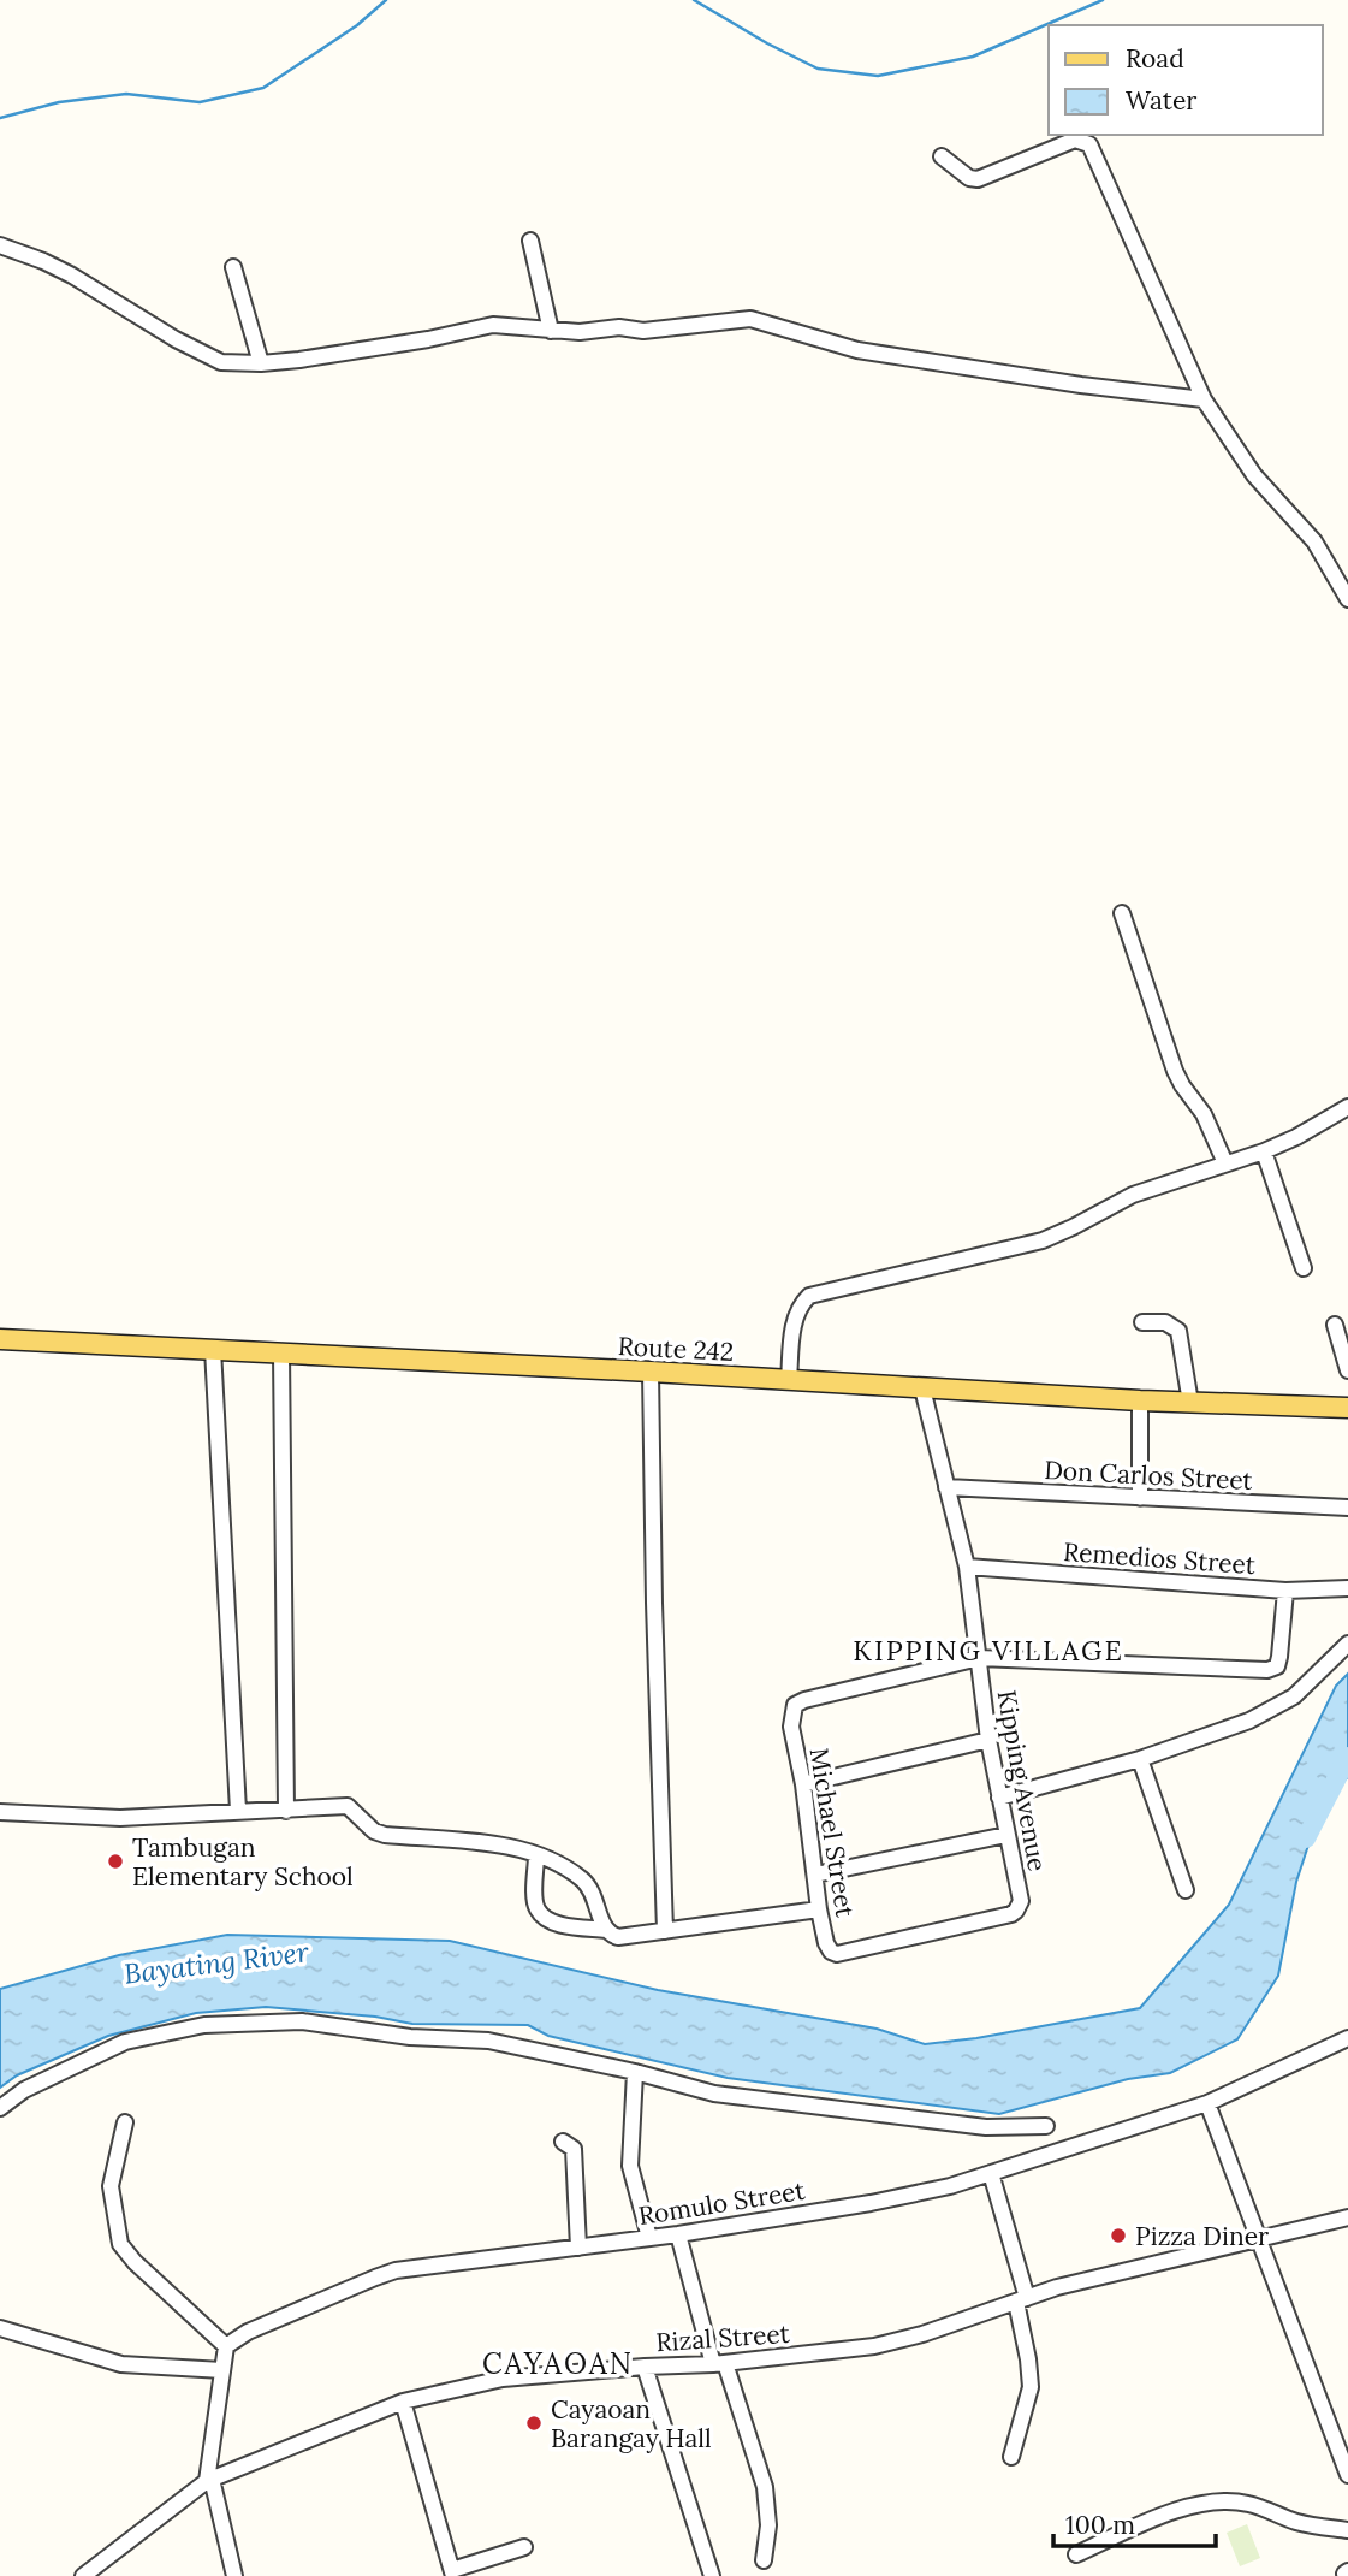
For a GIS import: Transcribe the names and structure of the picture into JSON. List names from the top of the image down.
{
  "streets": {
    "main road": ["Route 242"],
    "street": [
      "Don Carlos Street",
      "Remedios Street",
      "Kipping Avenue",
      "Michael Street",
      "Romulo Street",
      "Rizal Street"
    ]
  },
  "crossings": [
    ["Don Carlos Street", "Kipping Avenue"],
    ["Remedios Street", "Kipping Avenue"],
    ["Kipping Avenue", "Michael Street"]
  ],
  "districts": ["KIPPING VILLAGE", "CAYAOAN"],
  "water": ["Bayating River"],
  "places": ["Tambugan Elementary School", "Pizza Diner", "Cayaoan Barangay Hall"],
  "legend": ["Road", "Water"],
  "scale_bar": "100 m"
}
